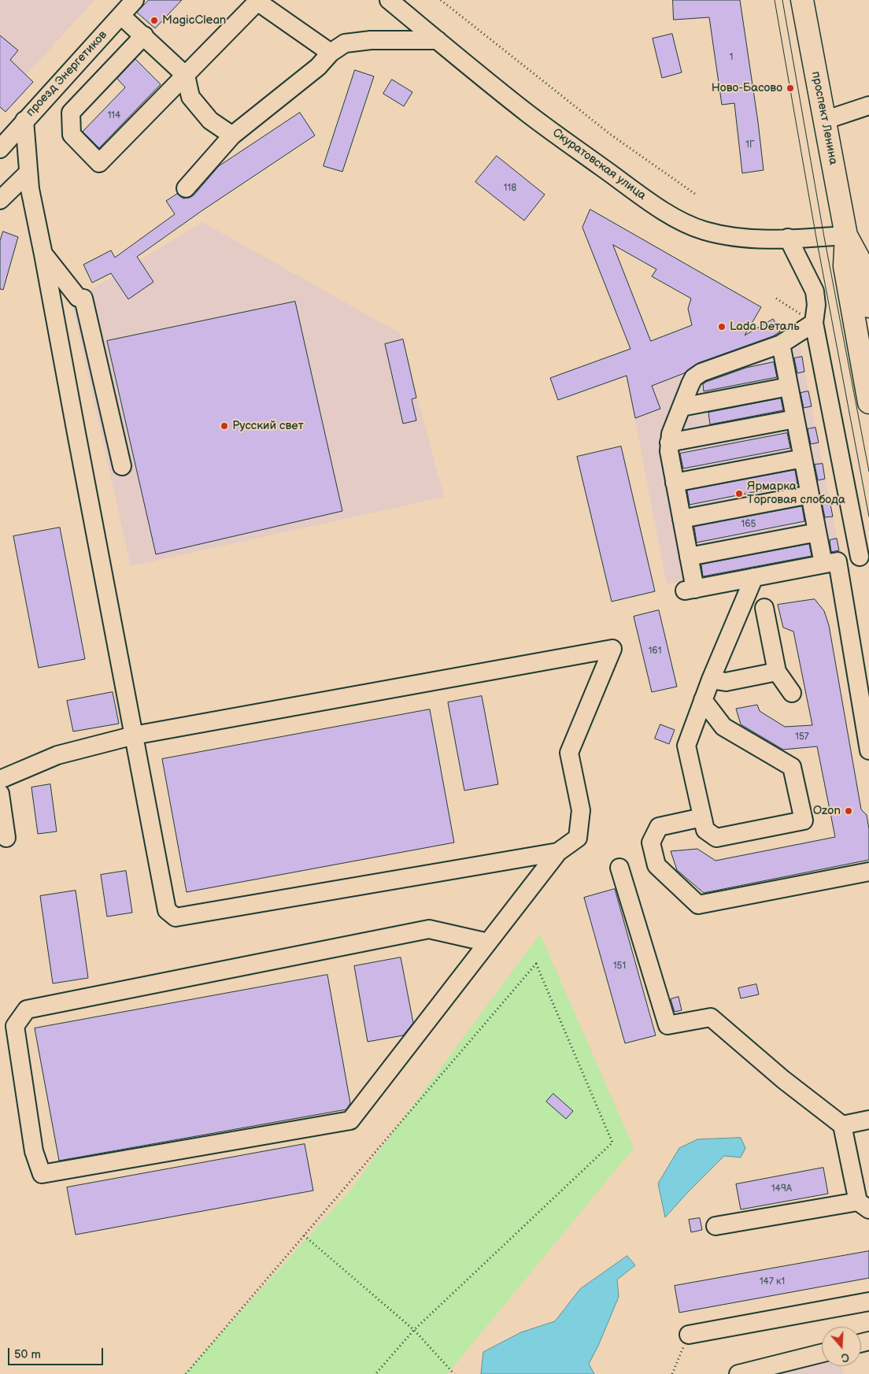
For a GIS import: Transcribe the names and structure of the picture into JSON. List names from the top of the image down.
{
  "streets": {
    "main road": ["проспект Ленина"],
    "street": ["проезд Энергетиков", "Скуратовская улица"]
  },
  "crossings": [
    ["проспект Ленина", "Скуратовская улица"]
  ],
  "places": [
    "MagicClean",
    "Ново-Басово",
    "Lada Dеталь",
    "Русский свет",
    "Ярмарка Торговая слобода",
    "Ozon"
  ],
  "house_numbers": [
    "1",
    "114",
    "1Г",
    "118",
    "165",
    "161",
    "157",
    "151",
    "149А",
    "147 к1"
  ],
  "scale_bar": "50 m",
  "north": "bottom"
}
